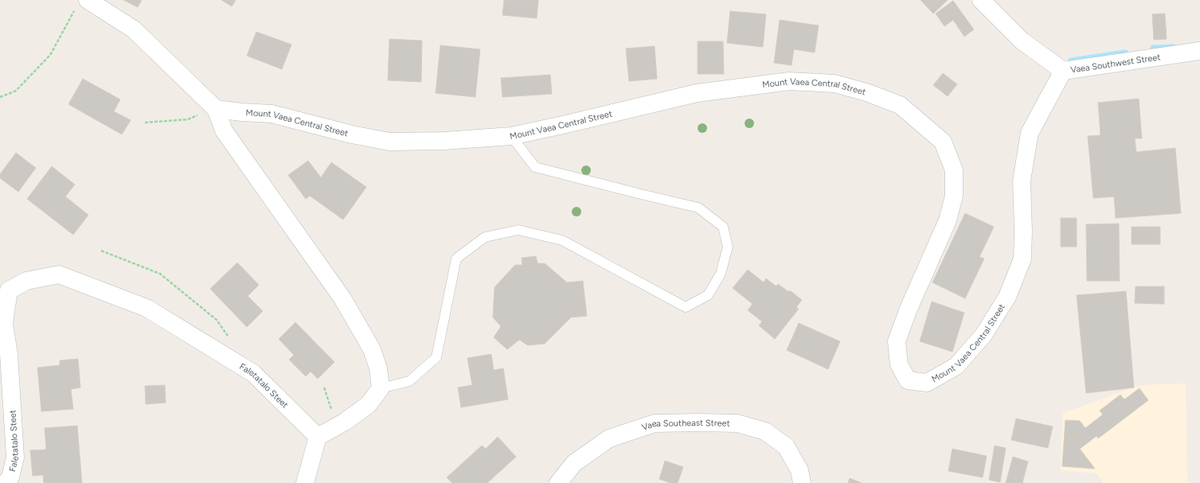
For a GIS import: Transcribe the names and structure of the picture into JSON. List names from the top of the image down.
{
  "streets": {
    "street": [
      "Vaea Southwest Street",
      "Mount Vaea Central Street",
      "Faletatalo Steet",
      "Vaea Southeast Street"
    ]
  },
  "crossings": [
    ["Vaea Southwest Street", "Mount Vaea Central Street"]
  ]
}
